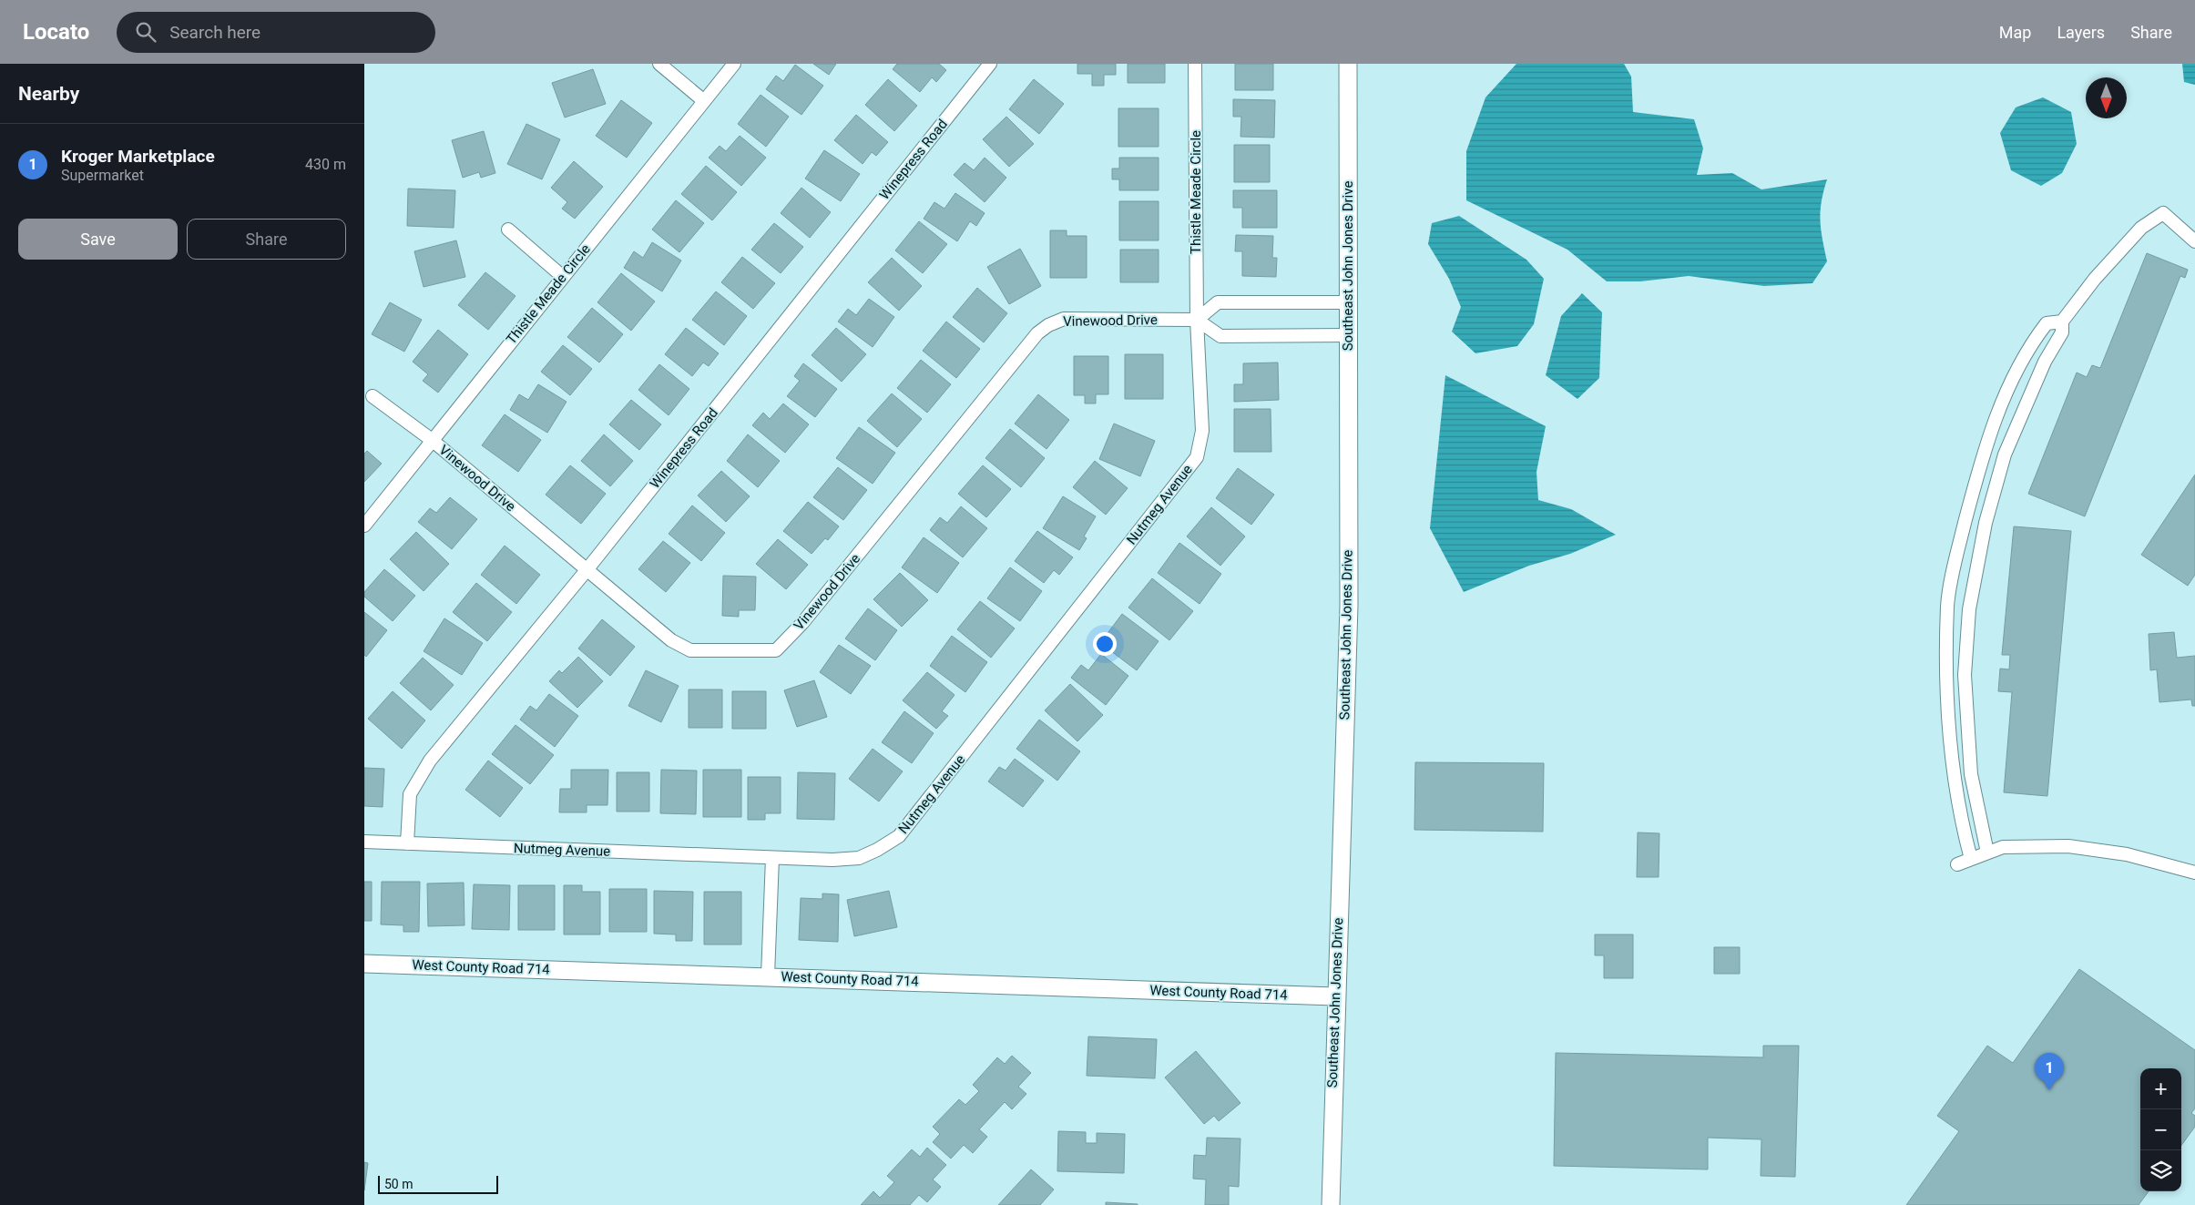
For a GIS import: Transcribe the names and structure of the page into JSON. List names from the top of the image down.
{
  "streets": {
    "main road": ["Southeast John Jones Drive", "West County Road 714"],
    "street": [
      "Winepress Road",
      "Thistle Meade Circle",
      "Vinewood Drive",
      "Nutmeg Avenue"
    ]
  },
  "crossings": [
    ["Winepress Road", "Vinewood Drive"],
    ["Winepress Road", "Nutmeg Avenue"],
    ["Thistle Meade Circle", "Vinewood Drive"],
    ["Thistle Meade Circle", "Nutmeg Avenue"],
    ["Southeast John Jones Drive", "West County Road 714"],
    ["Vinewood Drive", "Nutmeg Avenue"]
  ],
  "scale_bar": "50 m",
  "north": "bottom",
  "page": {
    "header": "Locato",
    "search": "Search here",
    "nav": ["Map", "Layers", "Share"],
    "heading": "Nearby",
    "list": [
      {
        "mark": "1",
        "name": "Kroger Marketplace",
        "note": "Supermarket",
        "value": "430 m"
      }
    ],
    "buttons": ["Save", "Share"],
    "pins": "1",
    "map_buttons": ["+", "−"],
    "scale": "50 m"
  }
}
